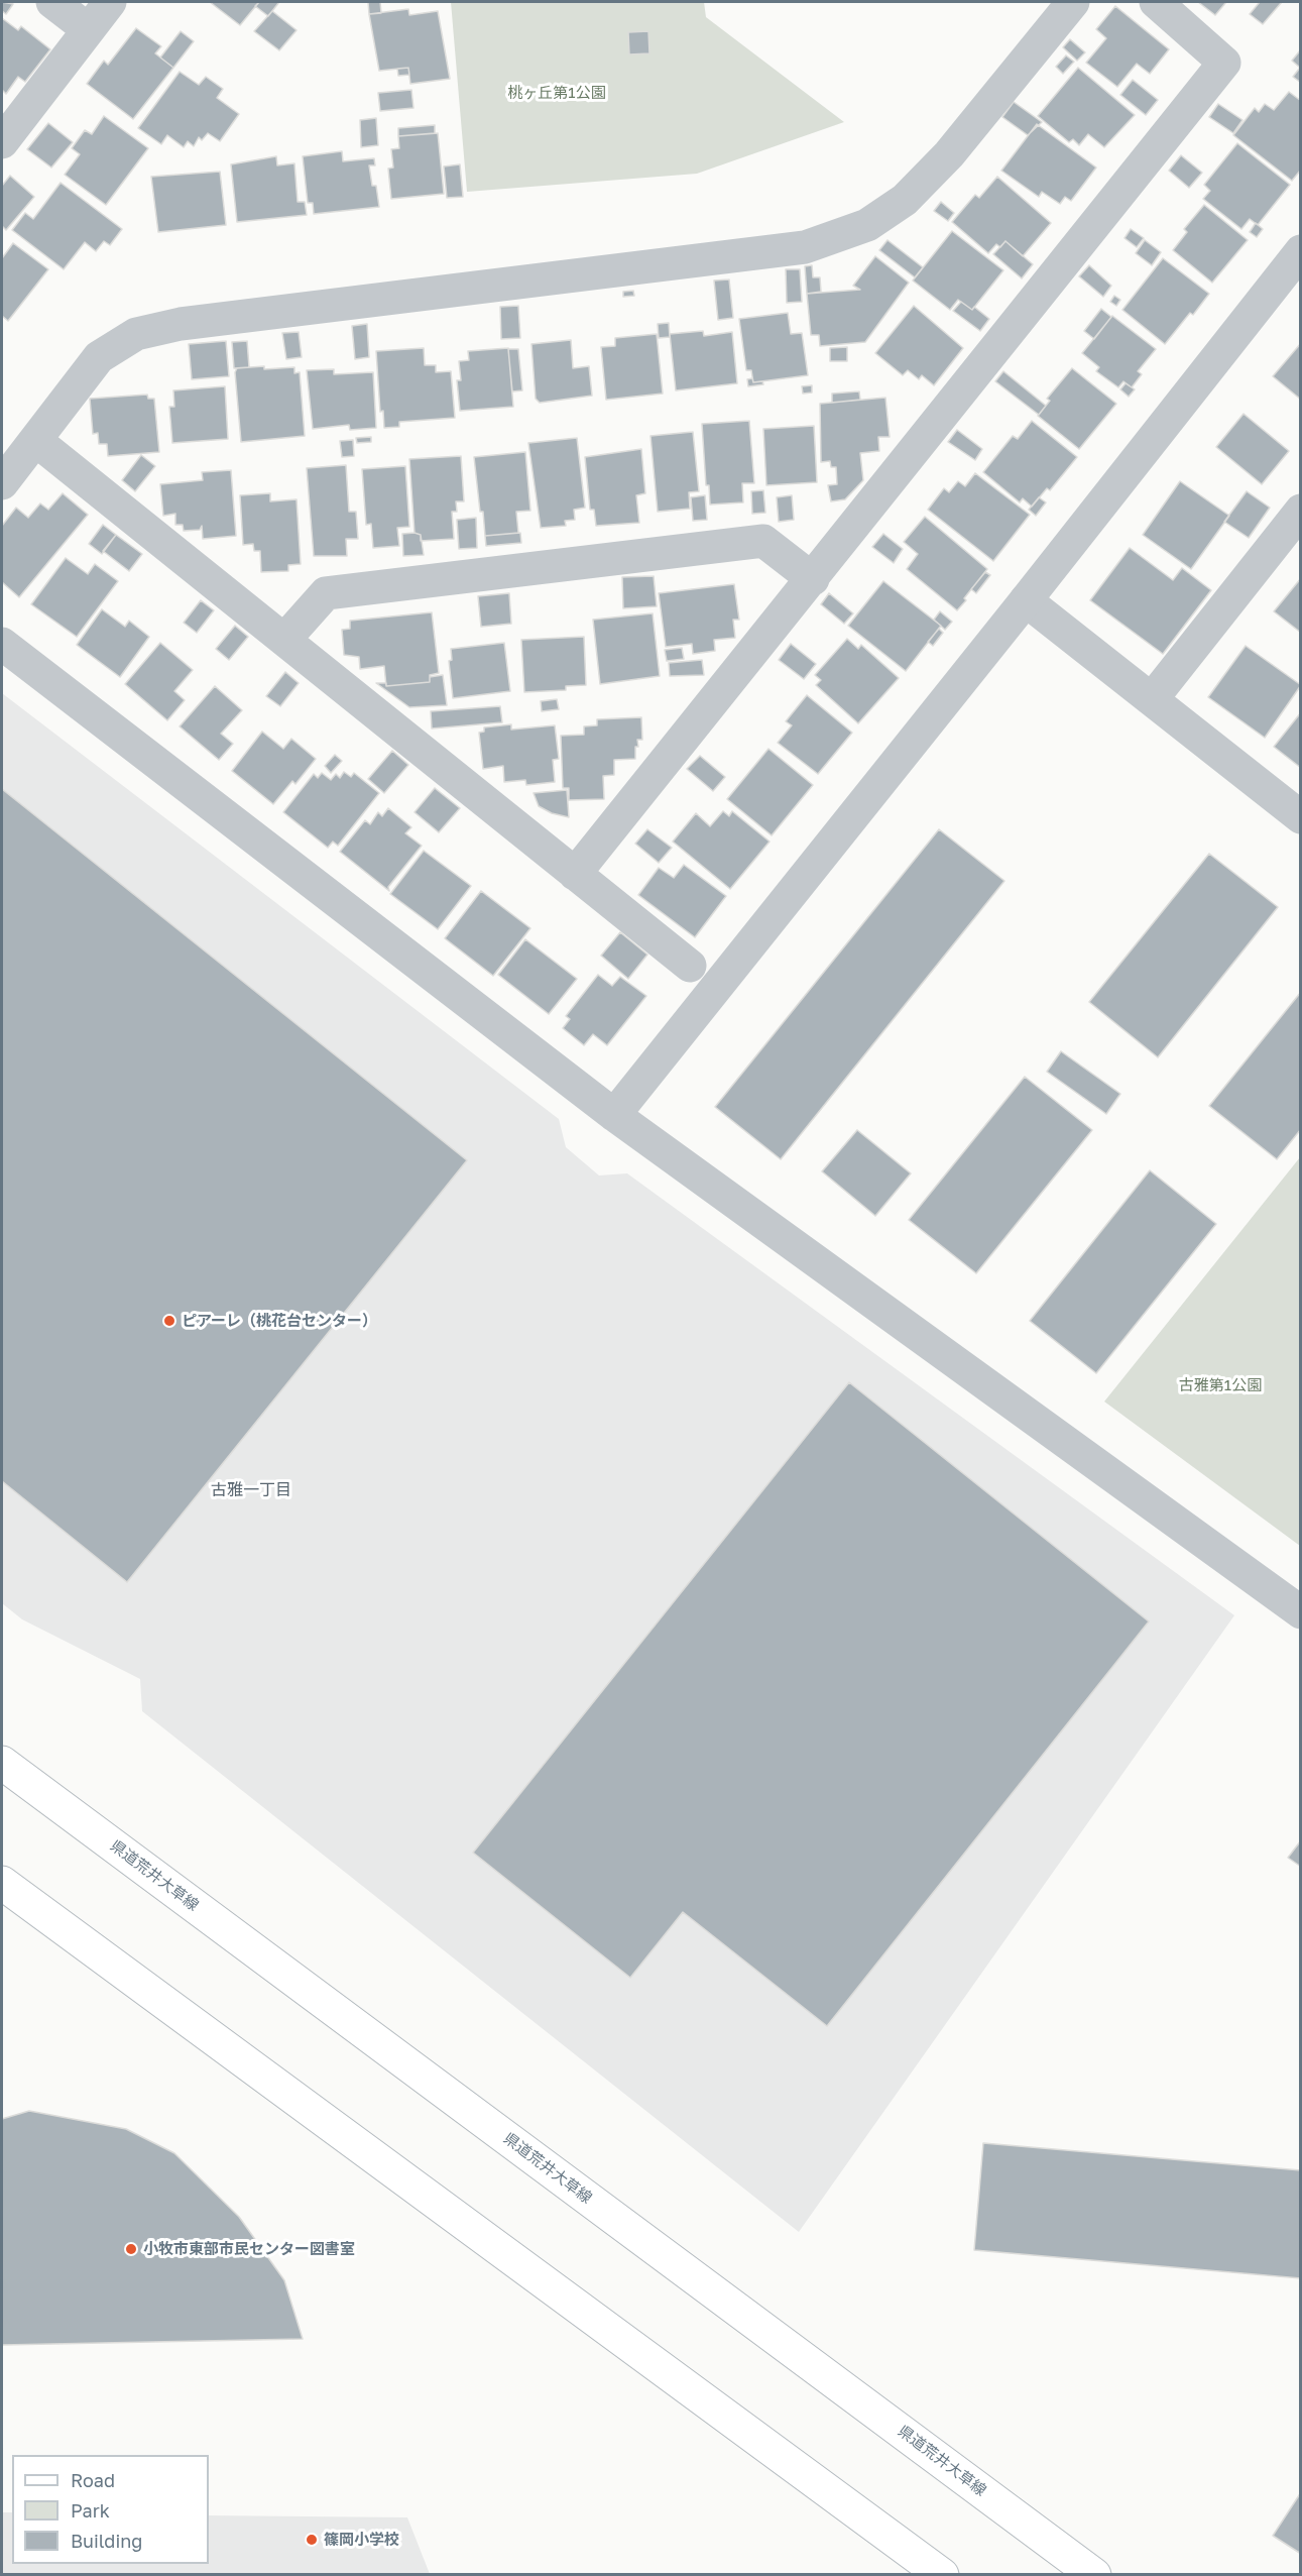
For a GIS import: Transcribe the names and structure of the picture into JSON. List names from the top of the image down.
{
  "streets": {
    "main road": ["県道荒井大草線"]
  },
  "districts": ["古雅一丁目"],
  "parks": ["桃ヶ丘第1公園", "古雅第1公園"],
  "places": ["ピアーレ（桃花台センター）", "小牧市東部市民センター図書室", "篠岡小学校"],
  "legend": ["Road", "Park", "Building"]
}
